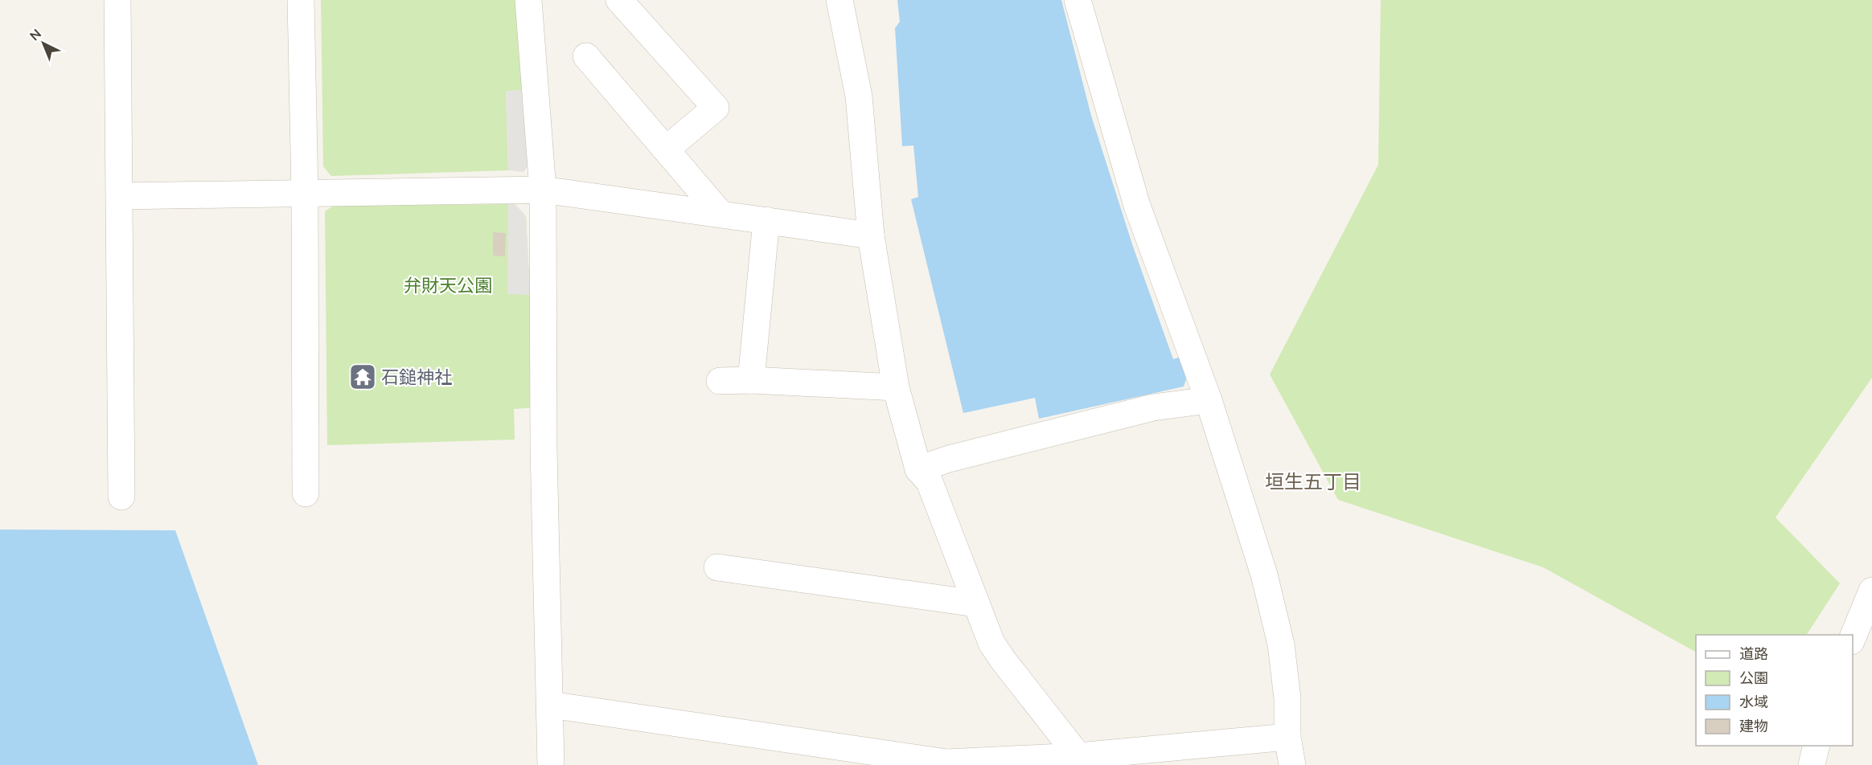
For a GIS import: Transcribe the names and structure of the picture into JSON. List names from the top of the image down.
{
  "districts": ["垣生五丁目"],
  "parks": ["弁財天公園"],
  "places": {
    "temple": ["石鎚神社"]
  },
  "legend": [
    "道路",
    "公園",
    "水域",
    "建物"
  ],
  "north": "top left"
}
